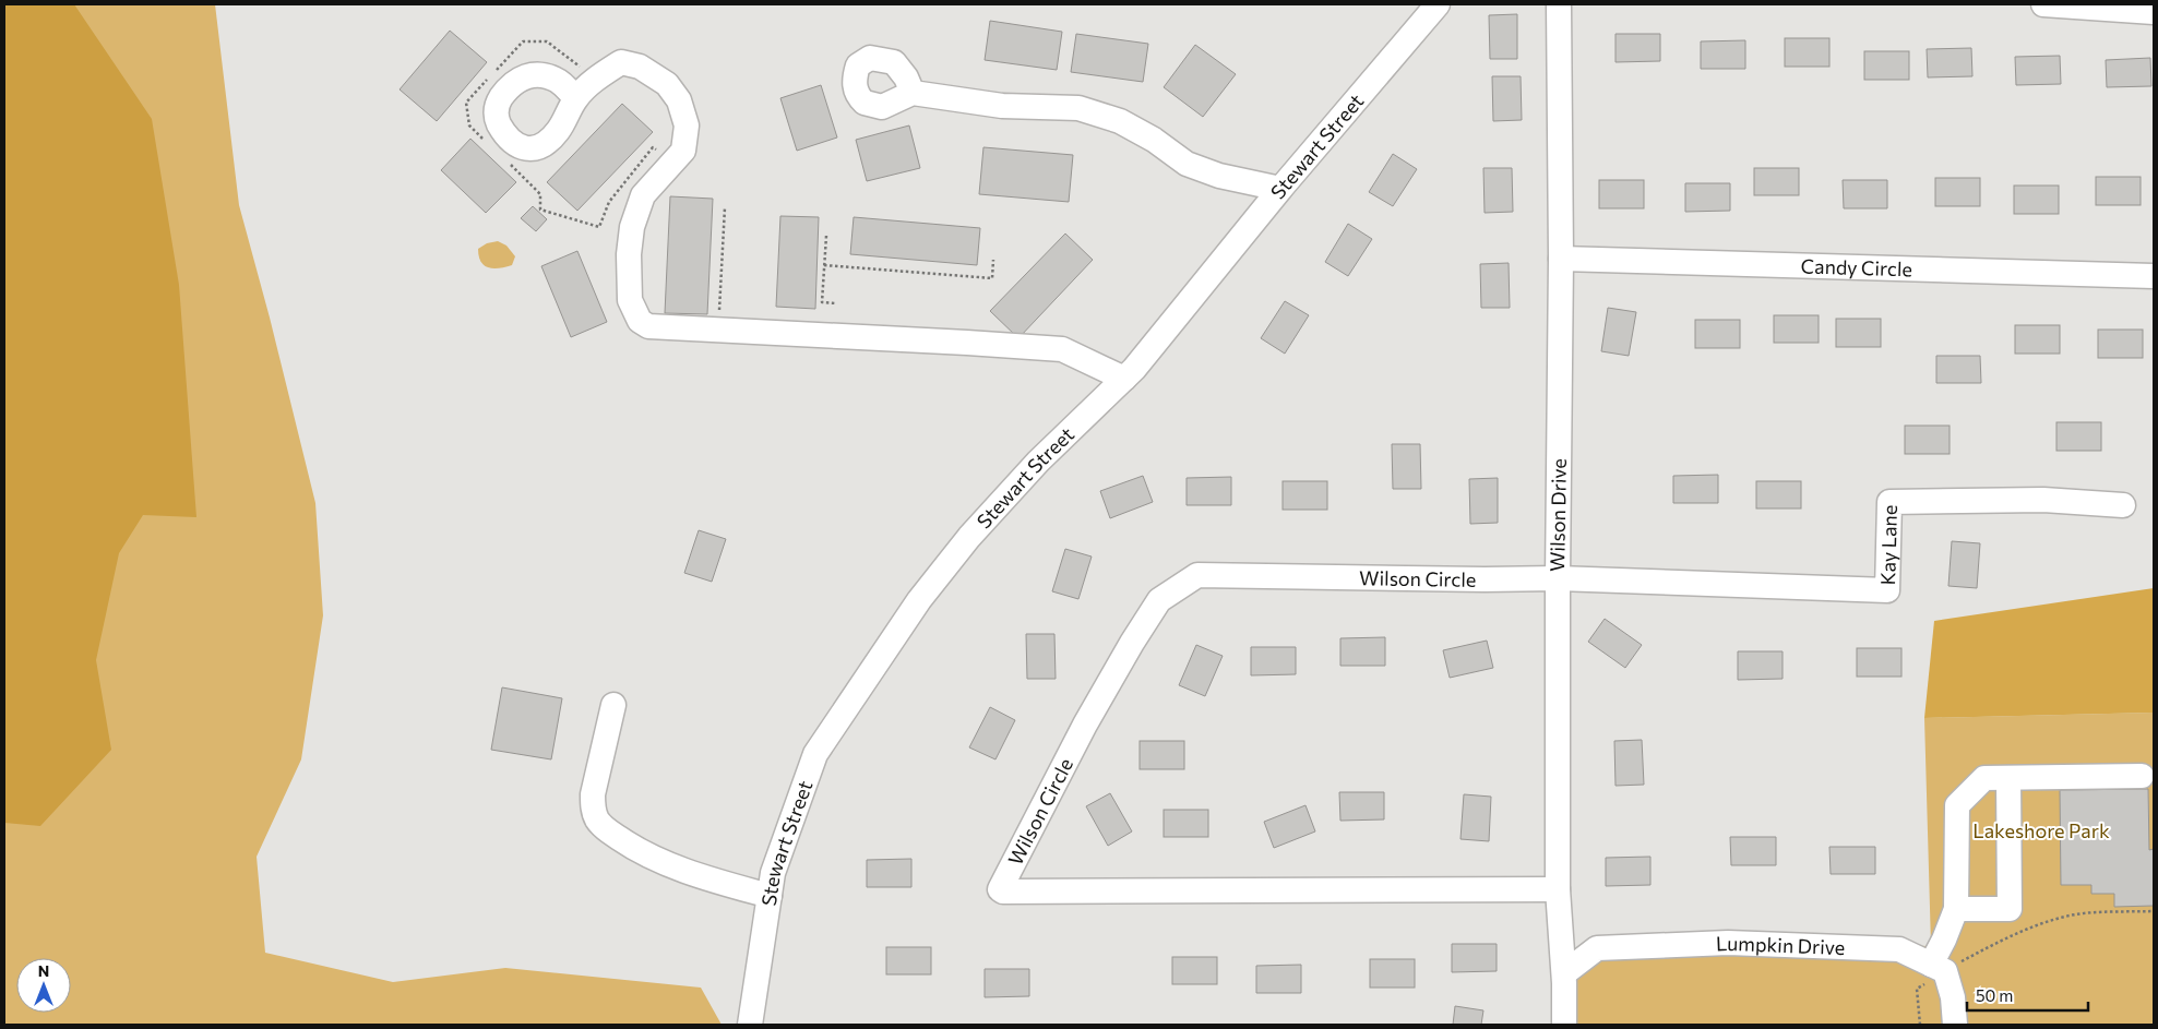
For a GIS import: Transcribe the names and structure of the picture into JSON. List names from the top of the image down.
{
  "streets": {
    "street": [
      "Stewart Street",
      "Candy Circle",
      "Wilson Drive",
      "Kay Lane",
      "Wilson Circle",
      "Lumpkin Drive"
    ]
  },
  "crossings": [
    ["Candy Circle", "Wilson Drive"],
    ["Wilson Drive", "Kay Lane"],
    ["Wilson Drive", "Wilson Circle"],
    ["Wilson Drive", "Lumpkin Drive"],
    ["Kay Lane", "Wilson Circle"]
  ],
  "parks": ["Lakeshore Park"],
  "scale_bar": "50 m",
  "north": "top"
}
